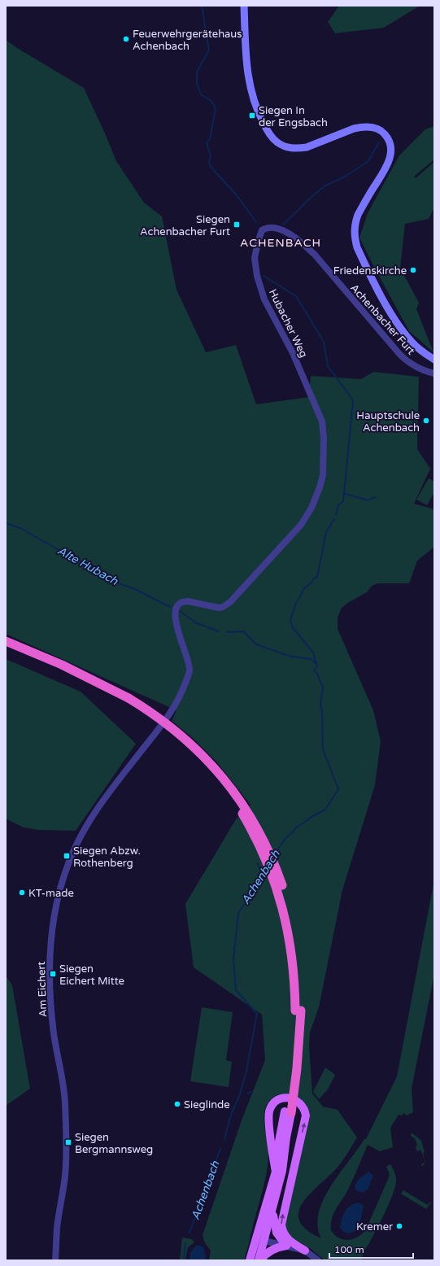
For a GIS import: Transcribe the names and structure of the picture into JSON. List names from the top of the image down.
{
  "streets": {
    "street": ["Achenbacher Furt", "Hubacher Weg", "Am Eichert"]
  },
  "crossings": [
    ["Achenbacher Furt", "Hubacher Weg"],
    ["Hubacher Weg", "Am Eichert"]
  ],
  "districts": ["ACHENBACH"],
  "water": ["Alte Hubach", "Achenbach"],
  "places": {
    "other": [
      "Feuerwehrgerätehaus Achenbach",
      "Friedenskirche",
      "Hauptschule Achenbach",
      "KT-made",
      "Sieglinde",
      "Kremer"
    ],
    "transit": [
      "Siegen In der Engsbach",
      "Siegen Achenbacher Furt",
      "Siegen Abzw. Rothenberg",
      "Siegen Eichert Mitte",
      "Siegen Bergmannsweg"
    ]
  },
  "scale_bar": "100 m"
}
